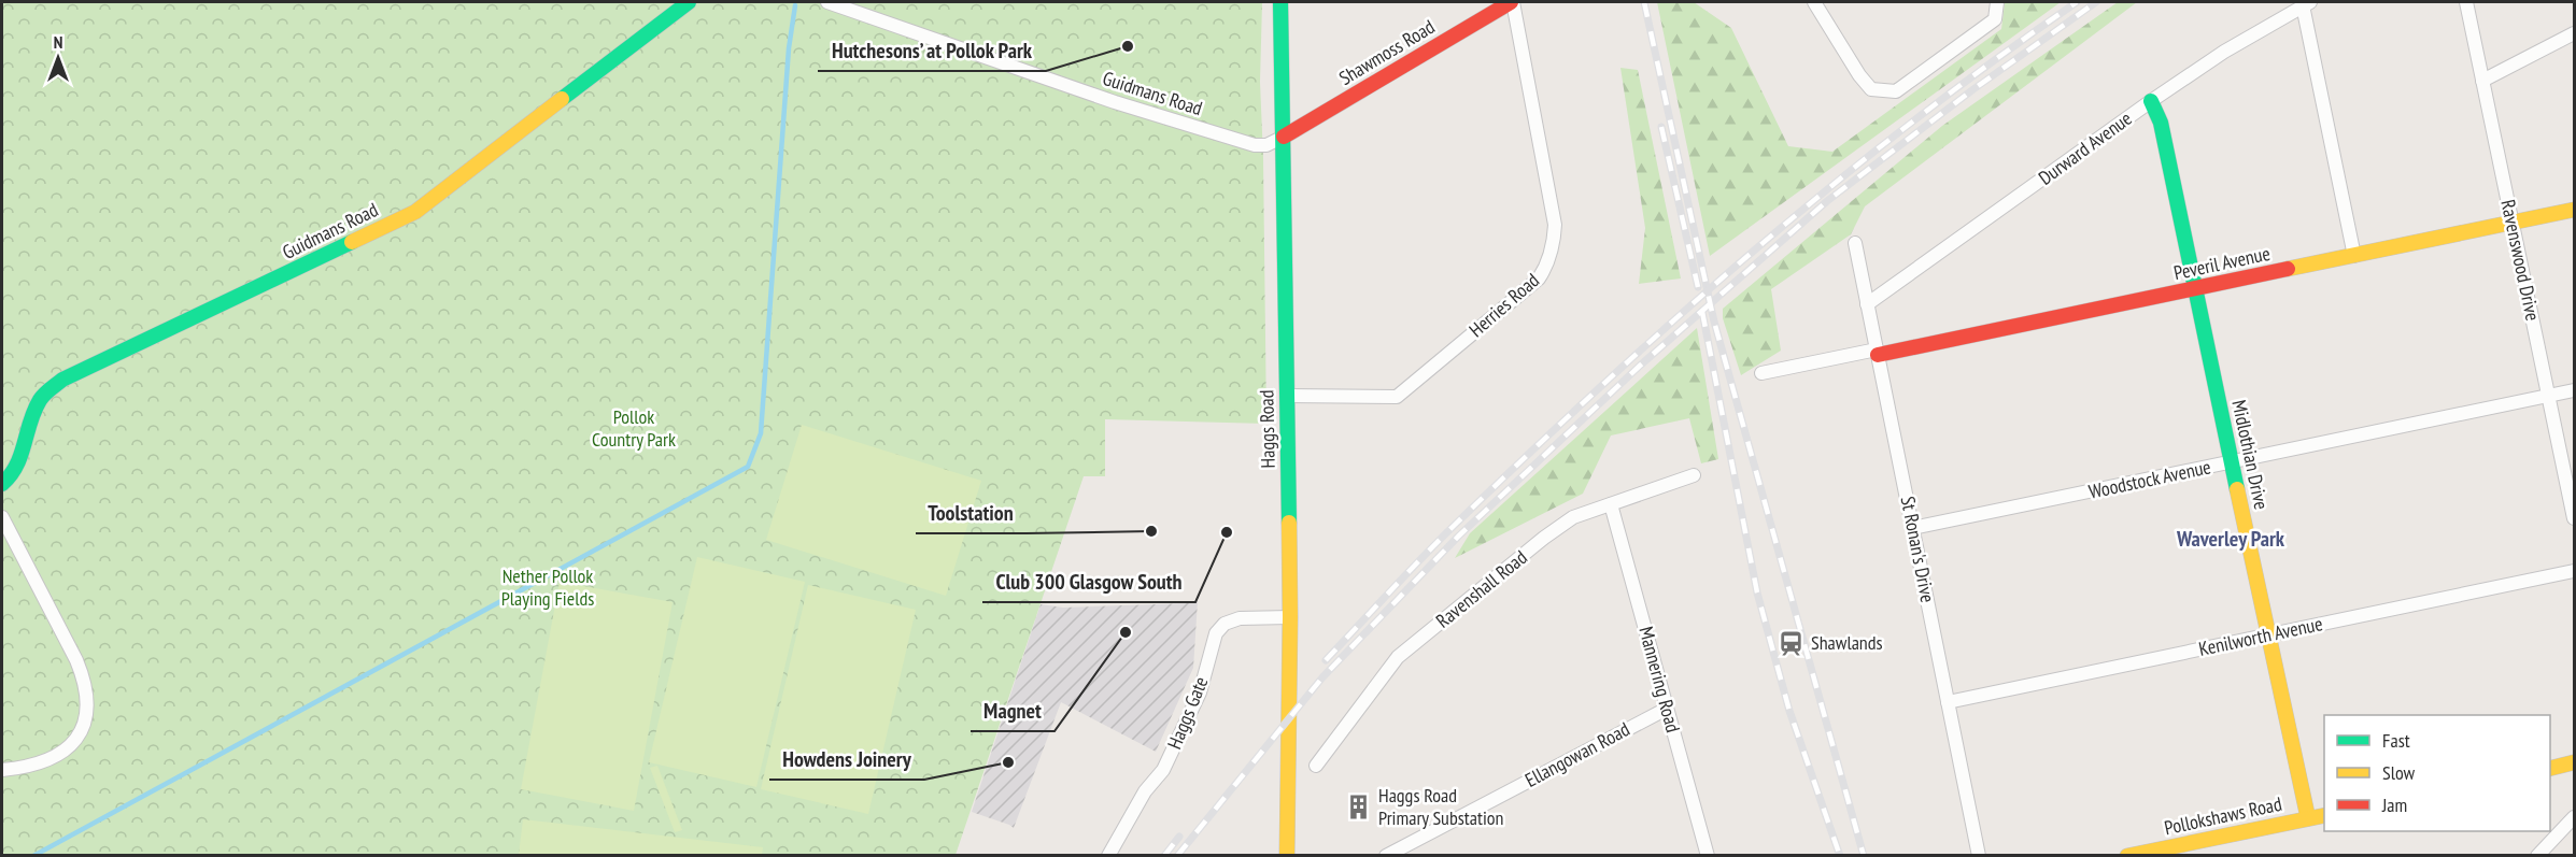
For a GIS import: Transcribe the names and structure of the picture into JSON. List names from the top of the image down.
{
  "streets": {
    "street": [
      "Shawmoss Road",
      "Guidmans Road",
      "Durward Avenue",
      "Ravenswood Drive",
      "Peveril Avenue",
      "Herries Road",
      "Haggs Road",
      "Midlothian Drive",
      "Woodstock Avenue",
      "St Ronan's Drive",
      "Ravenshall Road",
      "Kenilworth Avenue",
      "Mannering Road",
      "Haggs Gate",
      "Ellangowan Road",
      "Pollokshaws Road"
    ]
  },
  "crossings": [
    ["Shawmoss Road", "Guidmans Road"],
    ["Shawmoss Road", "Herries Road"],
    ["Shawmoss Road", "Haggs Road"],
    ["Guidmans Road", "Haggs Road"],
    ["Durward Avenue", "Midlothian Drive"],
    ["Durward Avenue", "St Ronan's Drive"],
    ["Ravenswood Drive", "Peveril Avenue"],
    ["Ravenswood Drive", "Woodstock Avenue"],
    ["Peveril Avenue", "Midlothian Drive"],
    ["Peveril Avenue", "St Ronan's Drive"],
    ["Herries Road", "Haggs Road"],
    ["Haggs Road", "Haggs Gate"],
    ["Midlothian Drive", "Woodstock Avenue"],
    ["Midlothian Drive", "Kenilworth Avenue"],
    ["Midlothian Drive", "Pollokshaws Road"],
    ["Woodstock Avenue", "St Ronan's Drive"],
    ["St Ronan's Drive", "Kenilworth Avenue"],
    ["Ravenshall Road", "Mannering Road"],
    ["Mannering Road", "Ellangowan Road"]
  ],
  "districts": ["Waverley Park"],
  "parks": ["Pollok Country Park", "Nether Pollok Playing Fields"],
  "places": {
    "other": [
      "Hutchesons’ at Pollok Park",
      "Toolstation",
      "Club 300 Glasgow South",
      "Magnet",
      "Howdens Joinery"
    ],
    "station": ["Shawlands"],
    "building": ["Haggs Road Primary Substation"]
  },
  "legend": ["Fast", "Slow", "Jam"],
  "north": "top"
}
